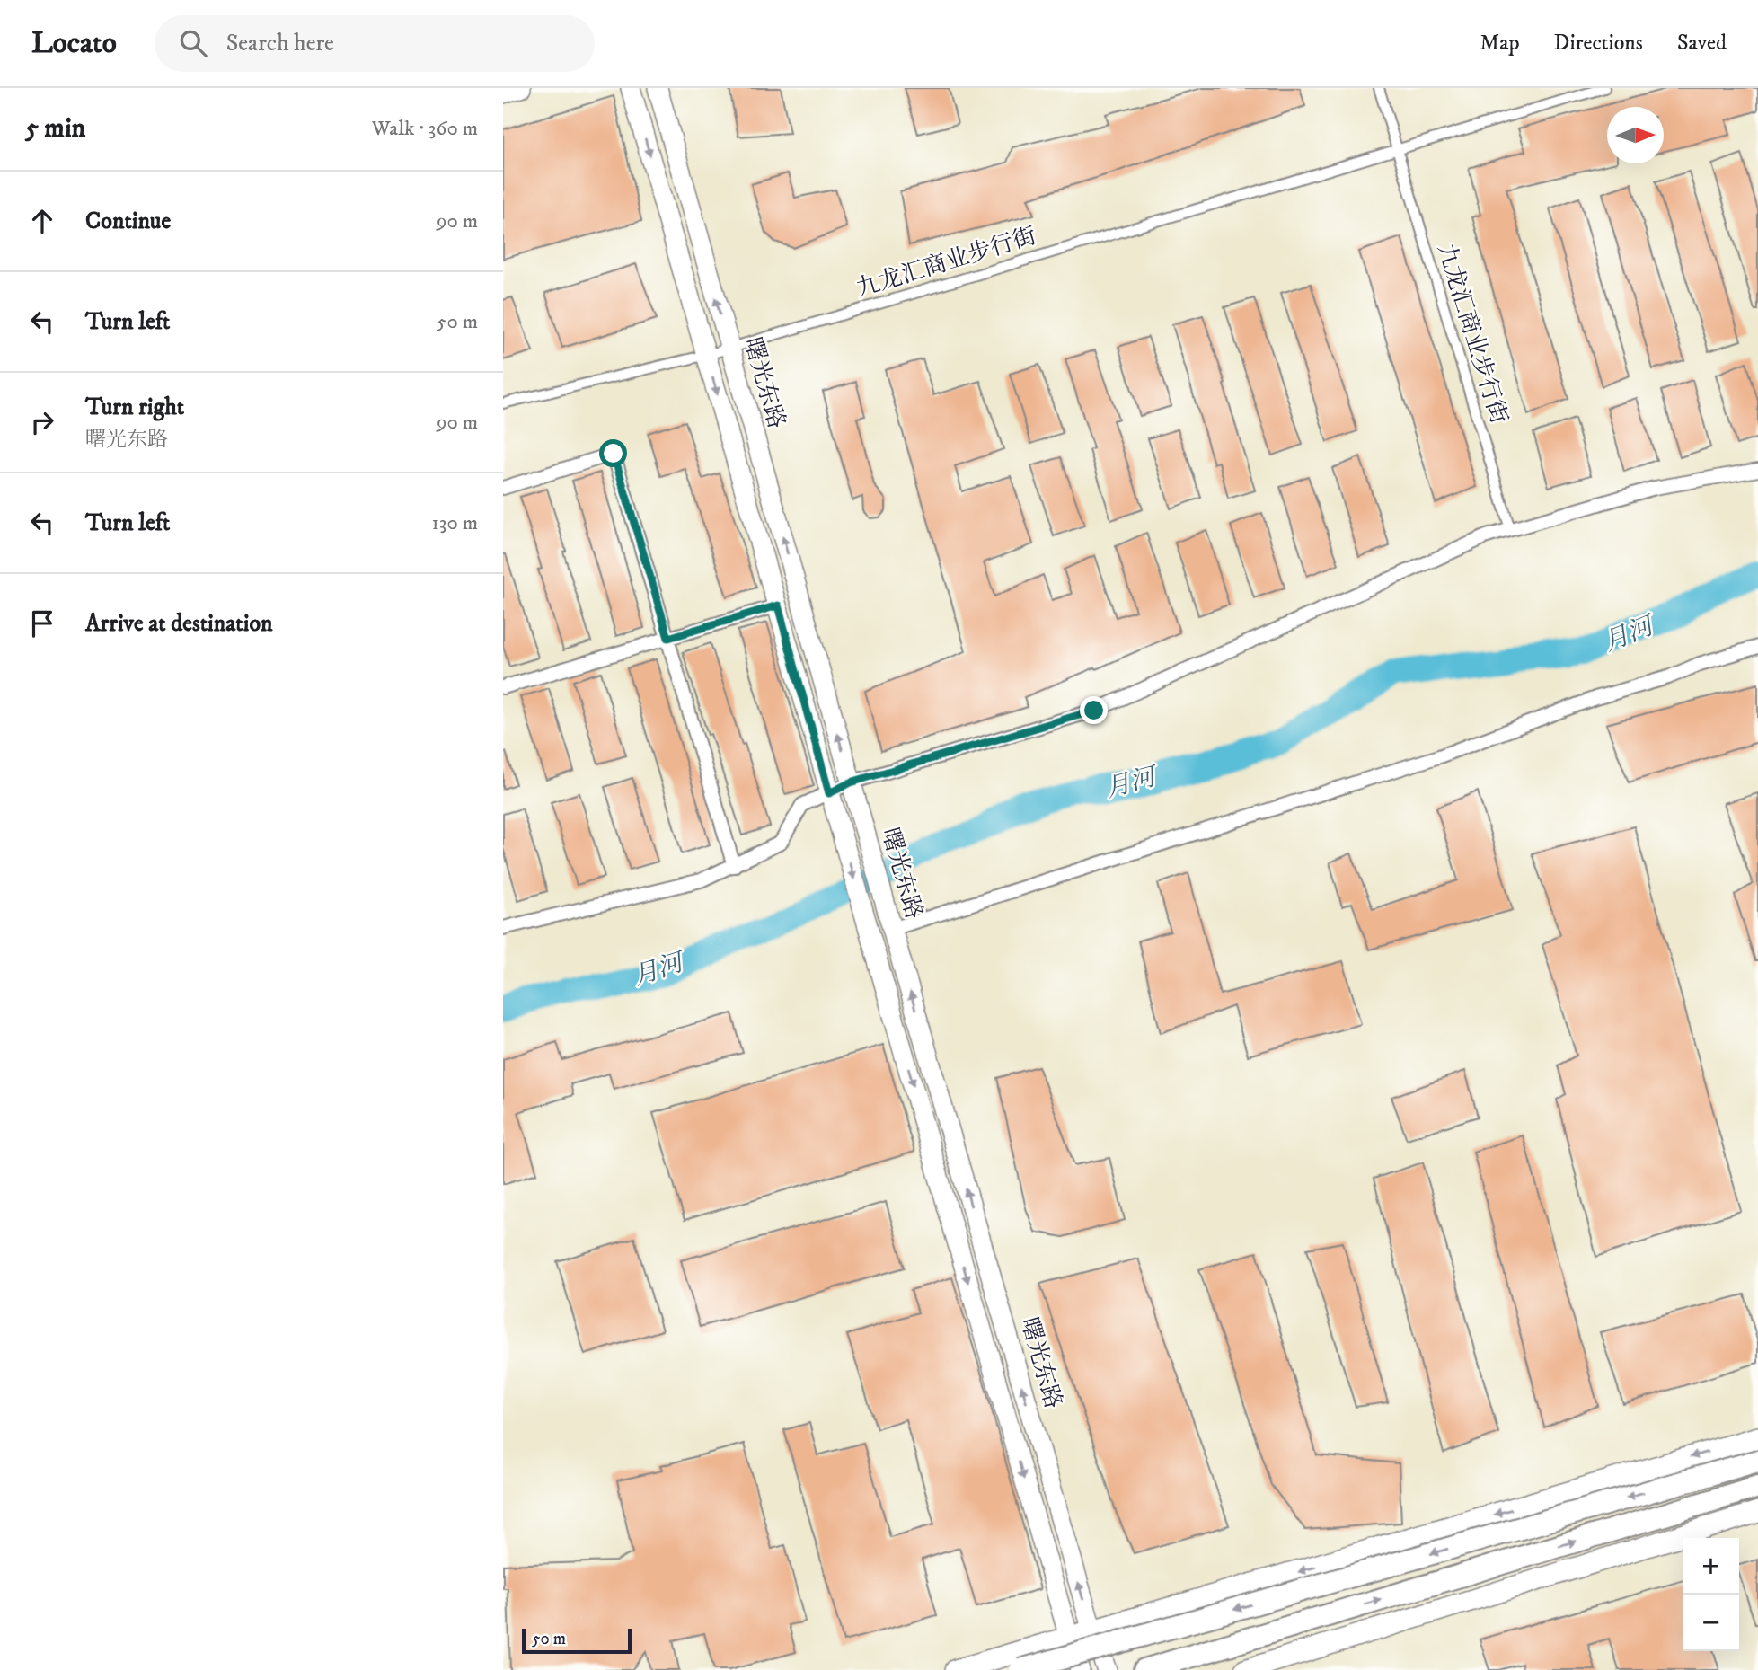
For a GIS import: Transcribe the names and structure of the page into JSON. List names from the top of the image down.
{
  "streets": {
    "main road": ["曙光东路"],
    "street": ["九龙汇商业步行街"]
  },
  "crossings": [
    ["九龙汇商业步行街", "曙光东路"]
  ],
  "water": ["月河"],
  "scale_bar": "50 m",
  "north": "right",
  "page": {
    "header": "Locato",
    "search": "Search here",
    "nav": ["Map", "Directions", "Saved"],
    "heading": ["5 min", "Walk · 360 m"],
    "list": [
      ["Continue", "90 m"],
      ["Turn left", "50 m"],
      ["Turn right", "曙光东路", "90 m"],
      ["Turn left", "130 m"],
      "Arrive at destination"
    ],
    "map_buttons": ["+", "−"],
    "scale": "50 m"
  }
}
